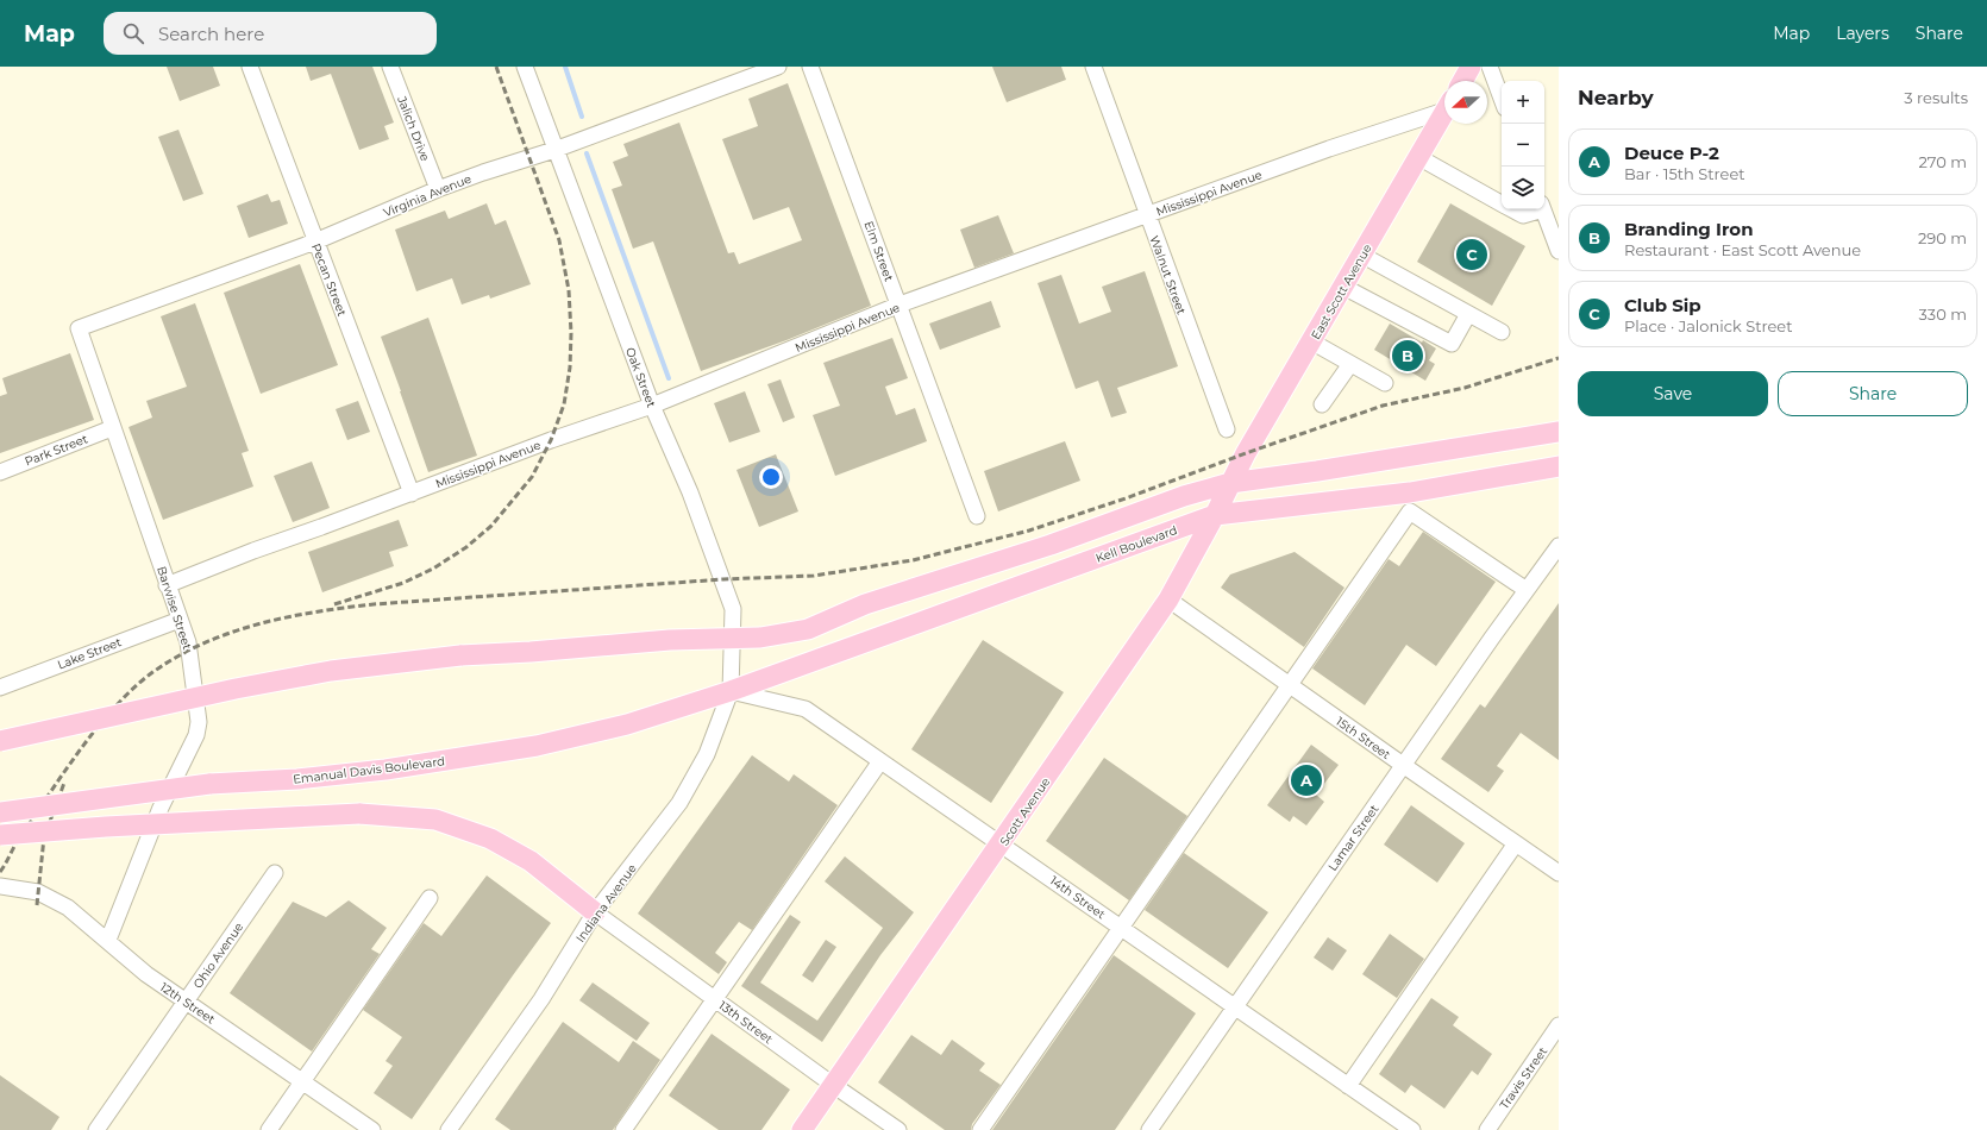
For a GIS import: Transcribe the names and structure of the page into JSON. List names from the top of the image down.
{
  "streets": {
    "main road": [
      "East Scott Avenue",
      "Kell Boulevard",
      "Emanual Davis Boulevard",
      "Scott Avenue"
    ],
    "street": [
      "Jalich Drive",
      "Mississippi Avenue",
      "Virginia Avenue",
      "Elm Street",
      "Walnut Street",
      "Pecan Street",
      "Oak Street",
      "Park Street",
      "Barwise Street",
      "Lake Street",
      "15th Street",
      "Lamar Street",
      "14th Street",
      "Indiana Avenue",
      "Ohio Avenue",
      "12th Street",
      "13th Street",
      "Travis Street"
    ]
  },
  "crossings": [
    ["Jalich Drive", "Virginia Avenue"],
    ["Mississippi Avenue", "Elm Street"],
    ["Mississippi Avenue", "Walnut Street"],
    ["Mississippi Avenue", "Pecan Street"],
    ["Mississippi Avenue", "Oak Street"],
    ["Mississippi Avenue", "Barwise Street"],
    ["Virginia Avenue", "Pecan Street"],
    ["Virginia Avenue", "Oak Street"],
    ["Virginia Avenue", "Barwise Street"],
    ["East Scott Avenue", "Scott Avenue"],
    ["Oak Street", "Kell Boulevard"],
    ["Oak Street", "Emanual Davis Boulevard"],
    ["Oak Street", "14th Street"],
    ["Oak Street", "Indiana Avenue"],
    ["Park Street", "Barwise Street"],
    ["Kell Boulevard", "Emanual Davis Boulevard"],
    ["Kell Boulevard", "Scott Avenue"],
    ["Kell Boulevard", "14th Street"],
    ["Kell Boulevard", "Indiana Avenue"],
    ["Barwise Street", "Lake Street"],
    ["Barwise Street", "12th Street"],
    ["15th Street", "Scott Avenue"],
    ["15th Street", "Lamar Street"],
    ["Emanual Davis Boulevard", "14th Street"],
    ["Emanual Davis Boulevard", "Indiana Avenue"],
    ["Scott Avenue", "14th Street"],
    ["Scott Avenue", "13th Street"],
    ["Lamar Street", "14th Street"],
    ["14th Street", "Indiana Avenue"],
    ["Indiana Avenue", "13th Street"],
    ["Ohio Avenue", "12th Street"]
  ],
  "north": "left",
  "page": {
    "header": "Map",
    "search": "Search here",
    "nav": ["Map", "Layers", "Share"],
    "heading": ["Nearby", "3 results"],
    "map_buttons": ["+", "−"],
    "list": [
      {
        "mark": "A",
        "name": "Deuce P-2",
        "note": "Bar · 15th Street",
        "value": "270 m"
      },
      {
        "mark": "B",
        "name": "Branding Iron",
        "note": "Restaurant · East Scott Avenue",
        "value": "290 m"
      },
      {
        "mark": "C",
        "name": "Club Sip",
        "note": "Place · Jalonick Street",
        "value": "330 m"
      }
    ],
    "pins": ["C", "B", "A"],
    "buttons": ["Save", "Share"]
  }
}
